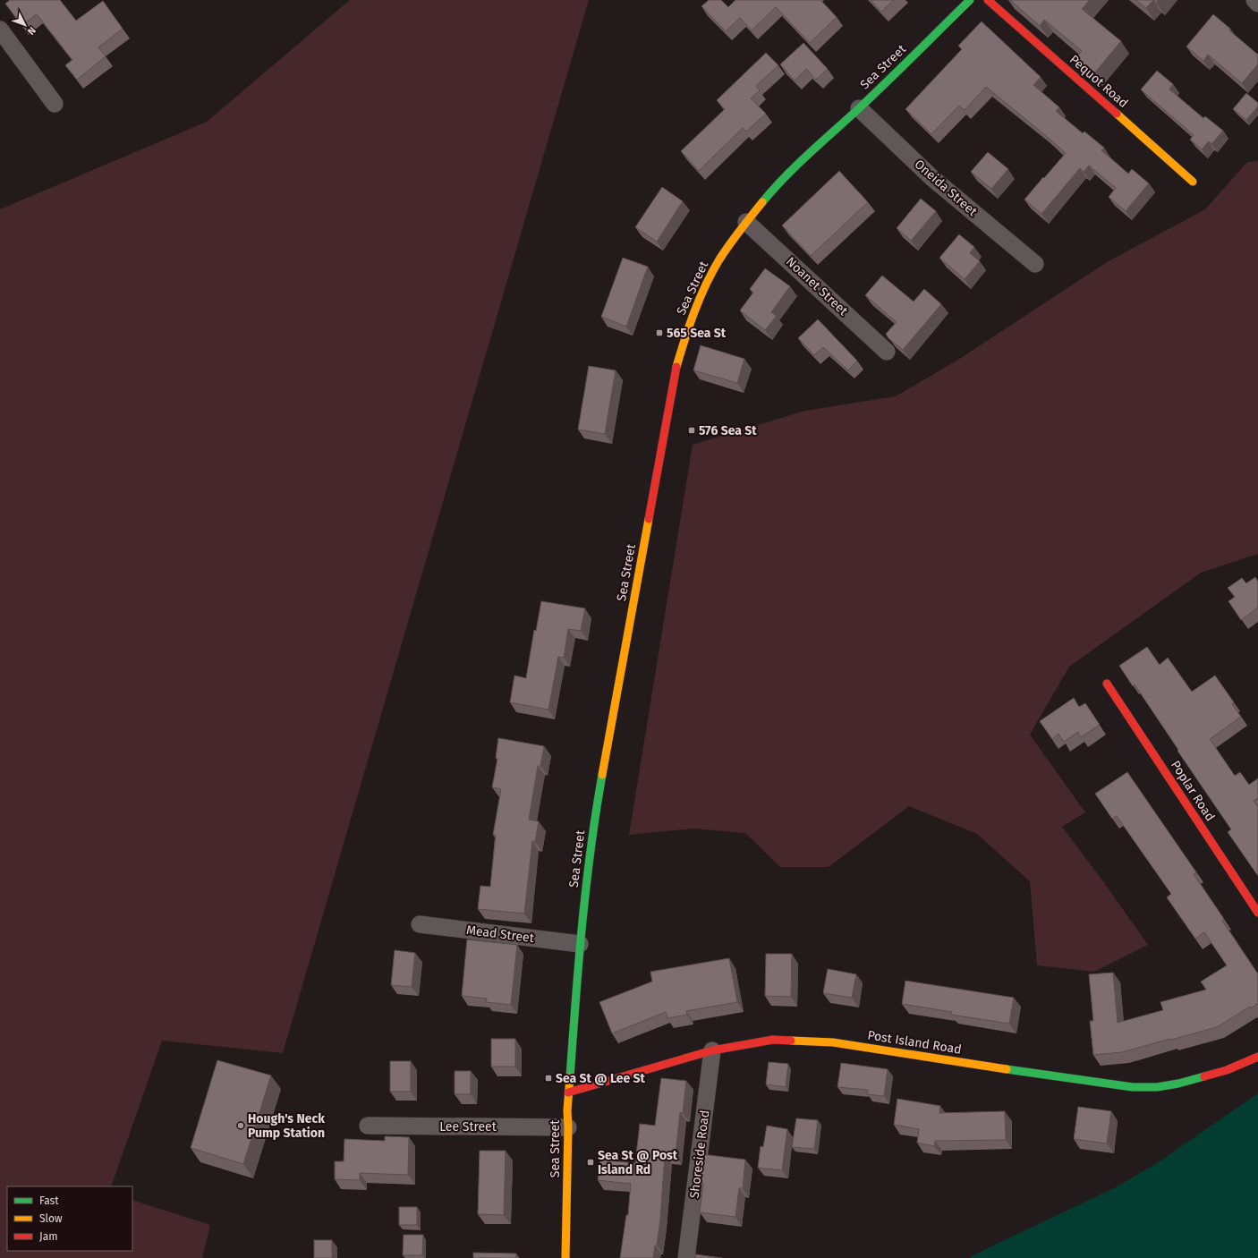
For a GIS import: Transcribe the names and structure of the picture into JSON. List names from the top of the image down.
{
  "streets": {
    "main road": [
      "Sea Street",
      "Pequot Road",
      "Poplar Road",
      "Post Island Road"
    ],
    "street": [
      "Oneida Street",
      "Noanet Street",
      "Mead Street",
      "Lee Street",
      "Shoreside Road"
    ]
  },
  "crossings": [
    ["Sea Street", "Oneida Street"],
    ["Sea Street", "Noanet Street"],
    ["Sea Street", "Mead Street"],
    ["Sea Street", "Post Island Road"],
    ["Sea Street", "Lee Street"],
    ["Post Island Road", "Shoreside Road"]
  ],
  "places": {
    "transit": [
      "565 Sea St",
      "576 Sea St",
      "Sea St @ Lee St",
      "Sea St @ Post Island Rd"
    ],
    "other": ["Hough's Neck Pump Station"]
  },
  "legend": ["Fast", "Slow", "Jam"],
  "north": "bottom right"
}
